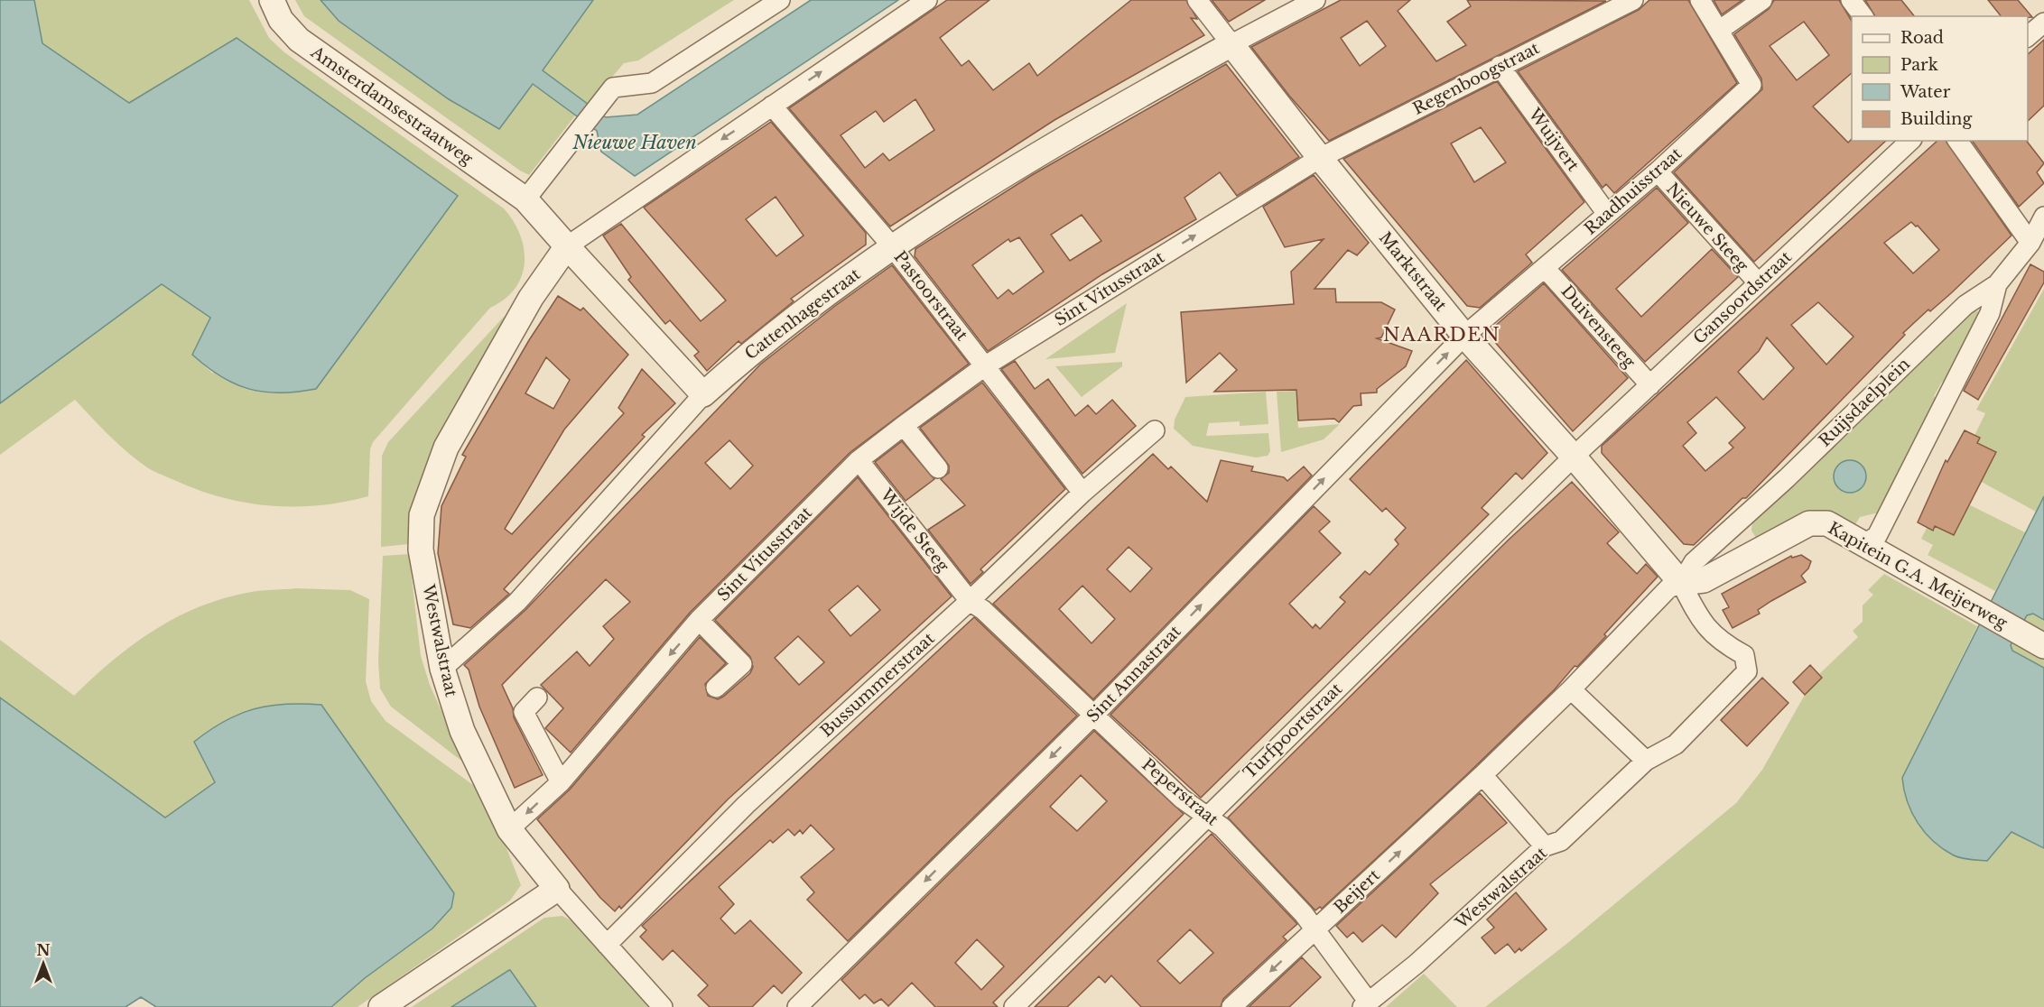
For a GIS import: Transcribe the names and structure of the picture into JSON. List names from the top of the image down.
{
  "streets": {
    "street": [
      "Regenboogstraat",
      "Amsterdamsestraatweg",
      "Wuijvert",
      "Raadhuisstraat",
      "Nieuwe Steeg",
      "Marktstraat",
      "Sint Vitusstraat",
      "Pastoorstraat",
      "Gansoordstraat",
      "Cattenhagestraat",
      "Duivensteeg",
      "Ruijsdaelplein",
      "Wijde Steeg",
      "Kapitein G.A. Meijerweg",
      "Westwalstraat",
      "Sint Annastraat",
      "Bussummerstraat",
      "Turfpoortstraat",
      "Peperstraat",
      "Beijert"
    ]
  },
  "crossings": [
    ["Regenboogstraat", "Wuijvert"],
    ["Regenboogstraat", "Marktstraat"],
    ["Regenboogstraat", "Sint Vitusstraat"],
    ["Amsterdamsestraatweg", "Cattenhagestraat"],
    ["Amsterdamsestraatweg", "Westwalstraat"],
    ["Wuijvert", "Raadhuisstraat"],
    ["Raadhuisstraat", "Nieuwe Steeg"],
    ["Raadhuisstraat", "Marktstraat"],
    ["Raadhuisstraat", "Duivensteeg"],
    ["Raadhuisstraat", "Sint Annastraat"],
    ["Nieuwe Steeg", "Gansoordstraat"],
    ["Marktstraat", "Sint Vitusstraat"],
    ["Marktstraat", "Gansoordstraat"],
    ["Marktstraat", "Cattenhagestraat"],
    ["Marktstraat", "Ruijsdaelplein"],
    ["Marktstraat", "Kapitein G.A. Meijerweg"],
    ["Marktstraat", "Westwalstraat"],
    ["Marktstraat", "Sint Annastraat"],
    ["Marktstraat", "Turfpoortstraat"],
    ["Marktstraat", "Beijert"],
    ["Sint Vitusstraat", "Pastoorstraat"],
    ["Sint Vitusstraat", "Wijde Steeg"],
    ["Sint Vitusstraat", "Westwalstraat"],
    ["Pastoorstraat", "Cattenhagestraat"],
    ["Pastoorstraat", "Bussummerstraat"],
    ["Gansoordstraat", "Duivensteeg"],
    ["Gansoordstraat", "Turfpoortstraat"],
    ["Cattenhagestraat", "Westwalstraat"],
    ["Ruijsdaelplein", "Kapitein G.A. Meijerweg"],
    ["Ruijsdaelplein", "Westwalstraat"],
    ["Ruijsdaelplein", "Beijert"],
    ["Wijde Steeg", "Bussummerstraat"],
    ["Wijde Steeg", "Peperstraat"],
    ["Kapitein G.A. Meijerweg", "Westwalstraat"],
    ["Kapitein G.A. Meijerweg", "Beijert"],
    ["Westwalstraat", "Bussummerstraat"],
    ["Westwalstraat", "Peperstraat"],
    ["Westwalstraat", "Beijert"],
    ["Sint Annastraat", "Peperstraat"],
    ["Bussummerstraat", "Peperstraat"],
    ["Turfpoortstraat", "Peperstraat"],
    ["Peperstraat", "Beijert"]
  ],
  "districts": ["NAARDEN"],
  "water": ["Nieuwe Haven"],
  "legend": [
    "Road",
    "Park",
    "Water",
    "Building"
  ],
  "north": "top"
}
